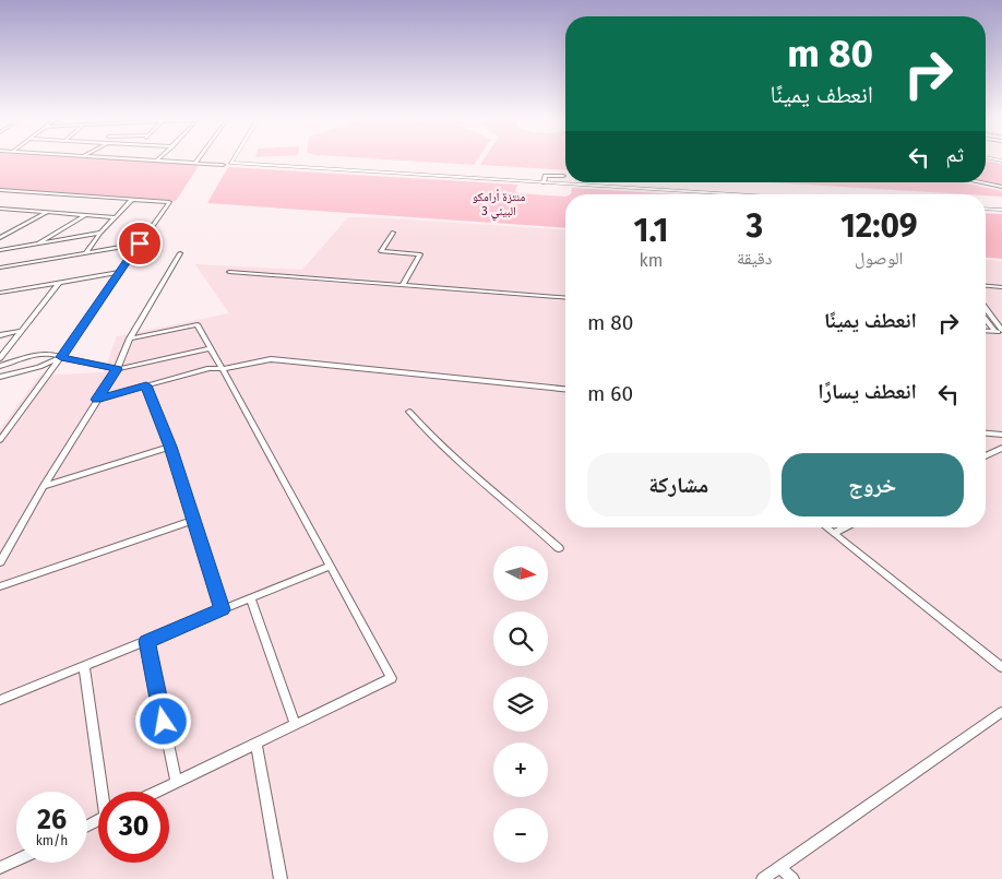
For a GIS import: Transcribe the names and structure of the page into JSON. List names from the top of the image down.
{
  "parks": ["منتزة أرامكو البيئي 3"],
  "north": "right",
  "page": {
    "turn": ["80 m", "انعطف يمينًا"],
    "then": "ثم",
    "eta": [
      "12:09",
      "الوصول",
      "3",
      "دقيقة",
      "1.1",
      "km"
    ],
    "list": [
      {
        "name": "انعطف يمينًا",
        "value": "80 m"
      },
      {
        "name": "انعطف يسارًا",
        "value": "60 m"
      }
    ],
    "buttons": ["خروج", "مشاركة"],
    "map_buttons": ["+", "−"],
    "speed": "26 km/h",
    "limit": "30"
  }
}
